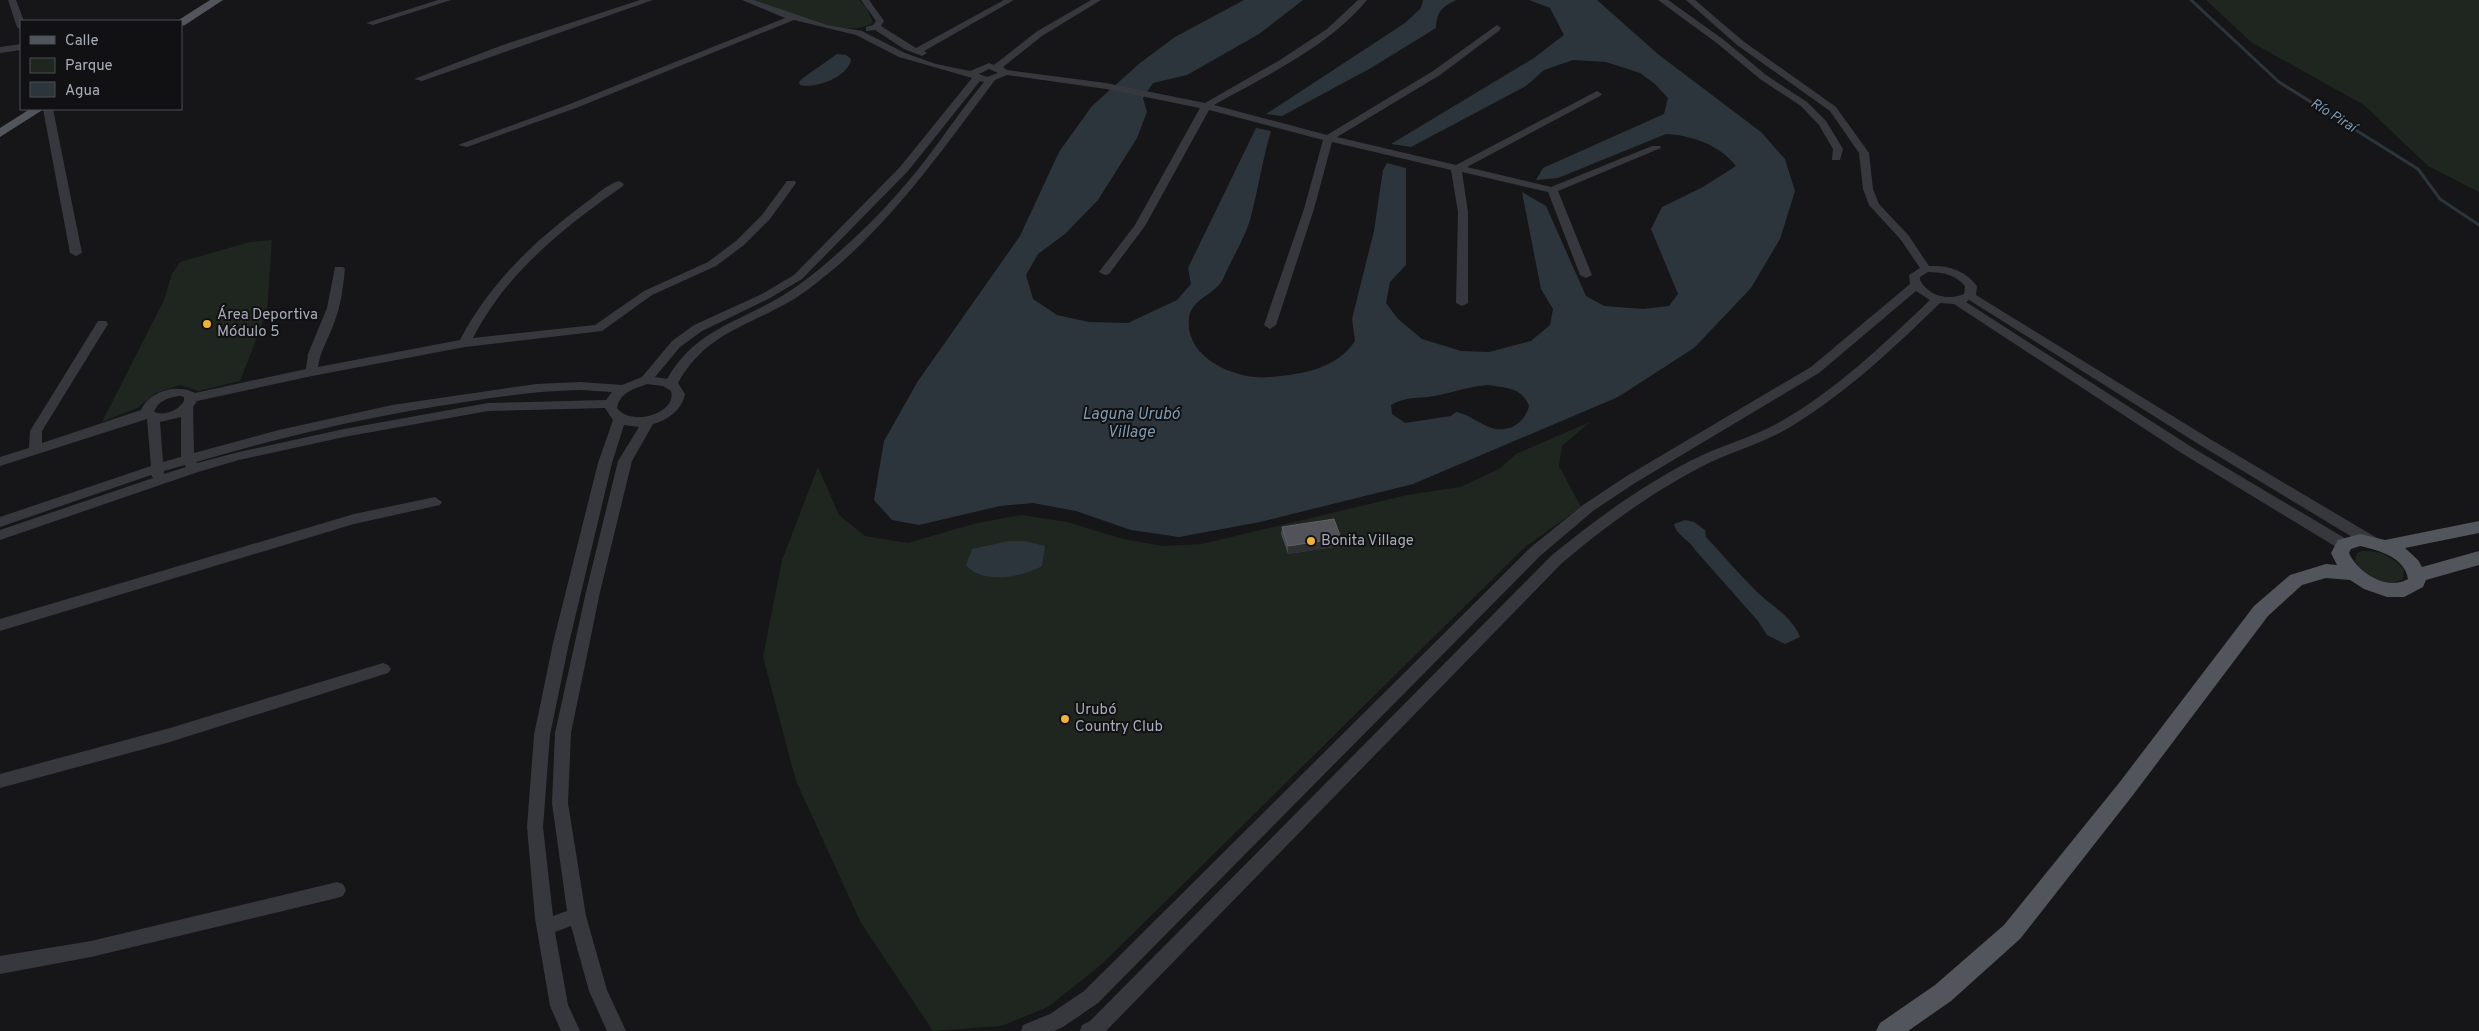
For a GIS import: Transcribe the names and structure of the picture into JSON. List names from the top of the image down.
{
  "water": ["Río Piraí", "Laguna Urubó Village"],
  "places": ["Área Deportiva Módulo 5", "Bonita Village", "Urubó Country Club"],
  "legend": ["Calle", "Parque", "Agua"]
}
